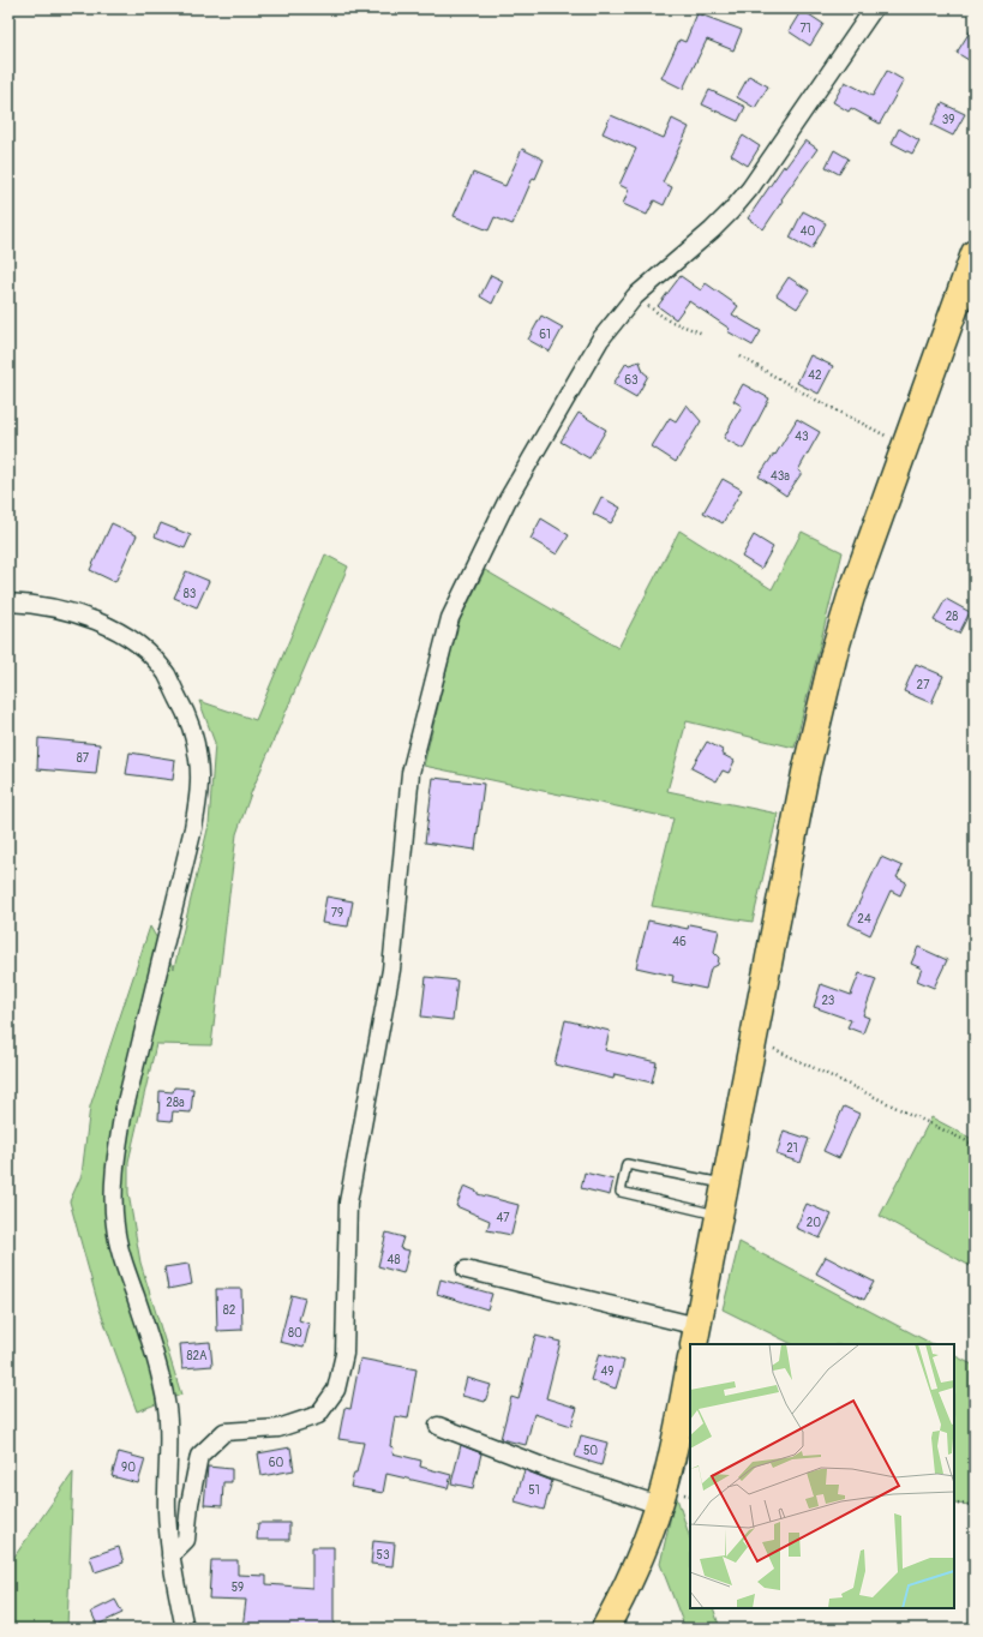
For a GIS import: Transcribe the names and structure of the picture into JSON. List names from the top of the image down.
{
  "house_numbers": [
    "71",
    "39",
    "40",
    "61",
    "42",
    "63",
    "43",
    "43a",
    "83",
    "28",
    "27",
    "87",
    "79",
    "24",
    "46",
    "23",
    "28a",
    "21",
    "47",
    "20",
    "48",
    "82",
    "80",
    "82A",
    "49",
    "50",
    "60",
    "90",
    "51",
    "53",
    "59"
  ]
}
